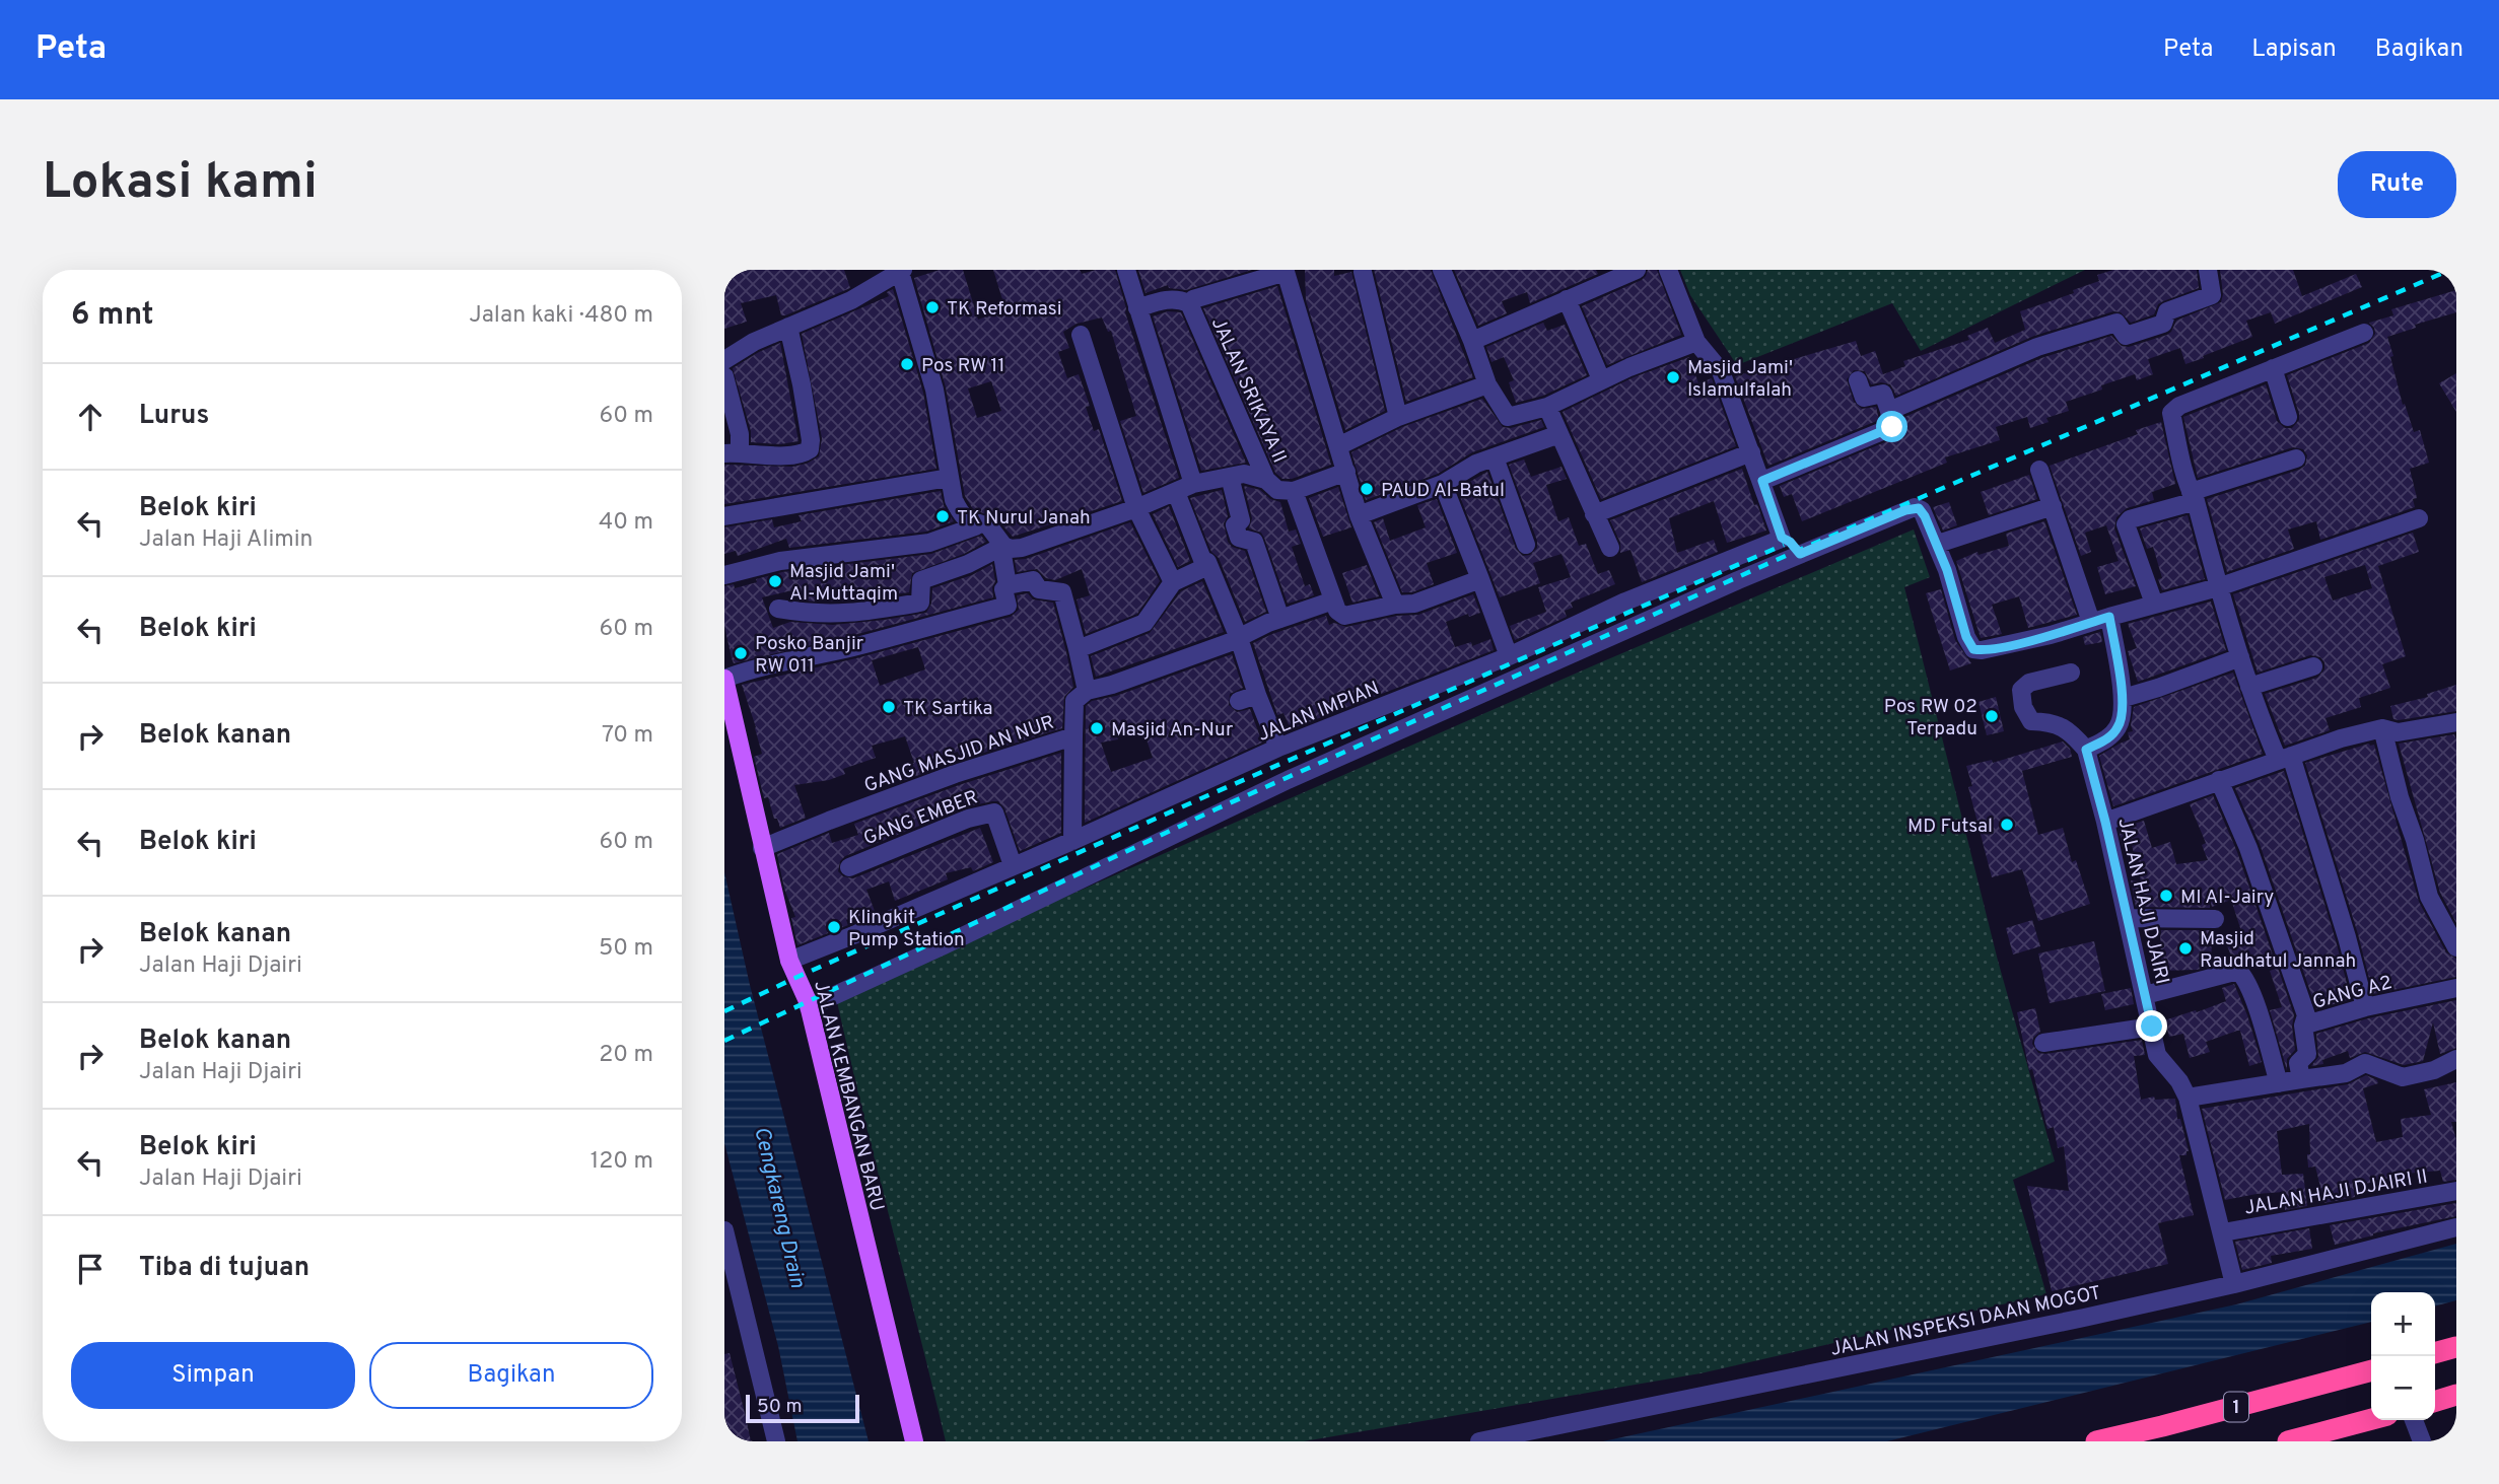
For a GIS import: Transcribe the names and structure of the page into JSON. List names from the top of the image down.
{
  "streets": {
    "highway": ["1"],
    "main road": ["JALAN KEMBANGAN BARU"],
    "street": [
      "JALAN SRIKAYA II",
      "JALAN IMPIAN",
      "GANG MASJID AN NUR",
      "GANG EMBER",
      "JALAN HAJI DJAIRI",
      "GANG A2",
      "JALAN HAJI DJAIRI II",
      "JALAN INSPEKSI DAAN MOGOT"
    ]
  },
  "crossings": [
    ["JALAN IMPIAN", "GANG MASJID AN NUR"],
    ["JALAN IMPIAN", "GANG EMBER"],
    ["JALAN IMPIAN", "JALAN KEMBANGAN BARU"],
    ["GANG MASJID AN NUR", "JALAN KEMBANGAN BARU"],
    ["JALAN HAJI DJAIRI", "JALAN HAJI DJAIRI II"],
    ["JALAN HAJI DJAIRI", "JALAN INSPEKSI DAAN MOGOT"]
  ],
  "water": ["Cengkareng Drain"],
  "places": [
    "TK Reformasi",
    "Pos RW 11",
    "Masjid Jami' Islamulfalah",
    "PAUD Al-Batul",
    "TK Nurul Janah",
    "Masjid Jami' Al-Muttaqim",
    "Posko Banjir RW 011",
    "TK Sartika",
    "Pos RW 02 Terpadu",
    "Masjid An-Nur",
    "MD Futsal",
    "MI Al-Jairy",
    "Klingkit Pump Station",
    "Masjid Raudhatul Jannah"
  ],
  "scale_bar": "50 m",
  "page": {
    "header": "Peta",
    "nav": ["Peta", "Lapisan", "Bagikan"],
    "buttons": [
      "Rute",
      ["Simpan", "Bagikan"]
    ],
    "title": "Lokasi kami",
    "heading": ["6 mnt", "Jalan kaki · 480 m"],
    "list": [
      ["Lurus", "60 m"],
      ["Belok kiri", "Jalan Haji Alimin", "40 m"],
      ["Belok kiri", "60 m"],
      ["Belok kanan", "70 m"],
      ["Belok kiri", "60 m"],
      ["Belok kanan", "Jalan Haji Djairi", "50 m"],
      ["Belok kanan", "Jalan Haji Djairi", "20 m"],
      ["Belok kiri", "Jalan Haji Djairi", "120 m"],
      "Tiba di tujuan"
    ],
    "map_buttons": ["+", "−"],
    "scale": "50 m"
  }
}
